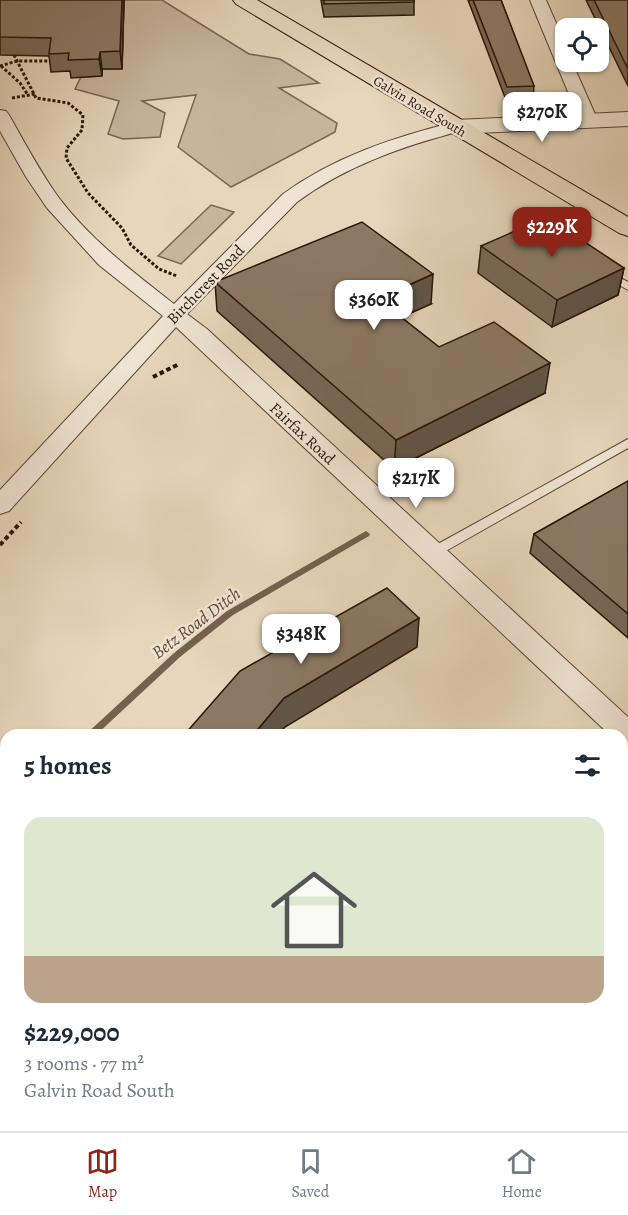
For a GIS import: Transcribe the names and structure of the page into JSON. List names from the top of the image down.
{
  "streets": {
    "main road": ["Galvin Road South"],
    "street": ["Birchcrest Road", "Fairfax Road"]
  },
  "crossings": [
    ["Galvin Road South", "Birchcrest Road"],
    ["Birchcrest Road", "Fairfax Road"]
  ],
  "water": ["Betz Road Ditch"],
  "page": {
    "price": [
      "$270K",
      "$229K",
      "$360K",
      "$217K",
      "$348K"
    ],
    "heading": "5 homes",
    "list": [
      {
        "name": "$229,000",
        "note": "3 rooms · 77 m² · Galvin Road South"
      }
    ],
    "tabs": ["Map", "Saved", "Home"]
  }
}
